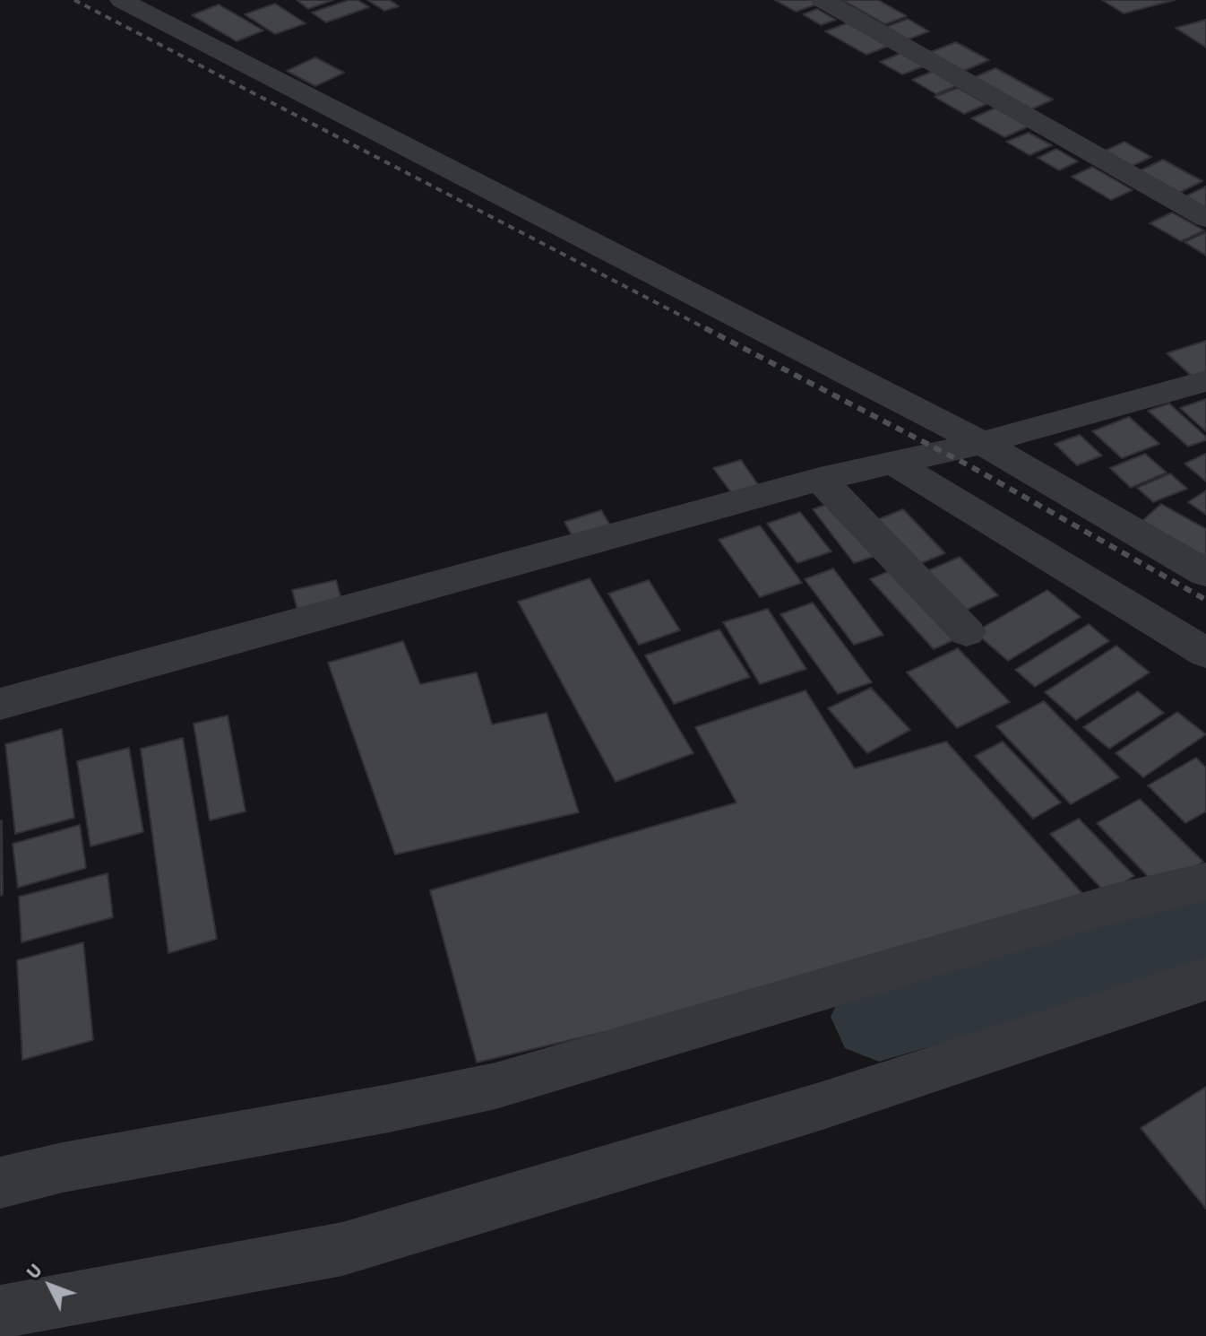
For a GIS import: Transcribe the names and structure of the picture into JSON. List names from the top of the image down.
{
  "north": "top left"
}
